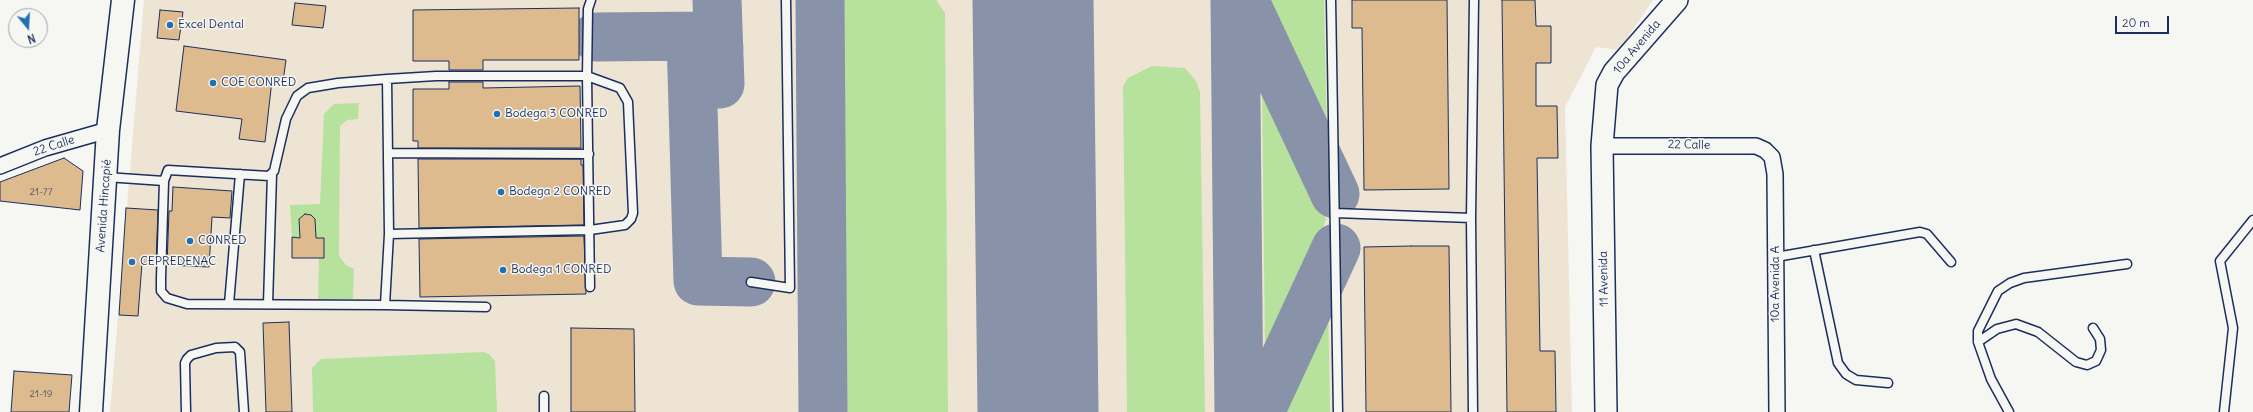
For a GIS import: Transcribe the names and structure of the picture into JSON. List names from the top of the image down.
{
  "streets": {
    "main road": ["10a Avenida", "Avenida Hincapié", "11 Avenida"],
    "street": ["22 Calle", "10a Avenida A"]
  },
  "crossings": [
    ["10a Avenida", "22 Calle"],
    ["10a Avenida", "11 Avenida"],
    ["22 Calle", "Avenida Hincapié"],
    ["22 Calle", "11 Avenida"],
    ["22 Calle", "10a Avenida A"]
  ],
  "places": [
    "Excel Dental",
    "COE CONRED",
    "Bodega 3 CONRED",
    "Bodega 2 CONRED",
    "CONRED",
    "CEPREDENAC",
    "Bodega 1 CONRED"
  ],
  "house_numbers": ["21-77", "21-19"],
  "scale_bar": "20 m",
  "north": "bottom"
}
